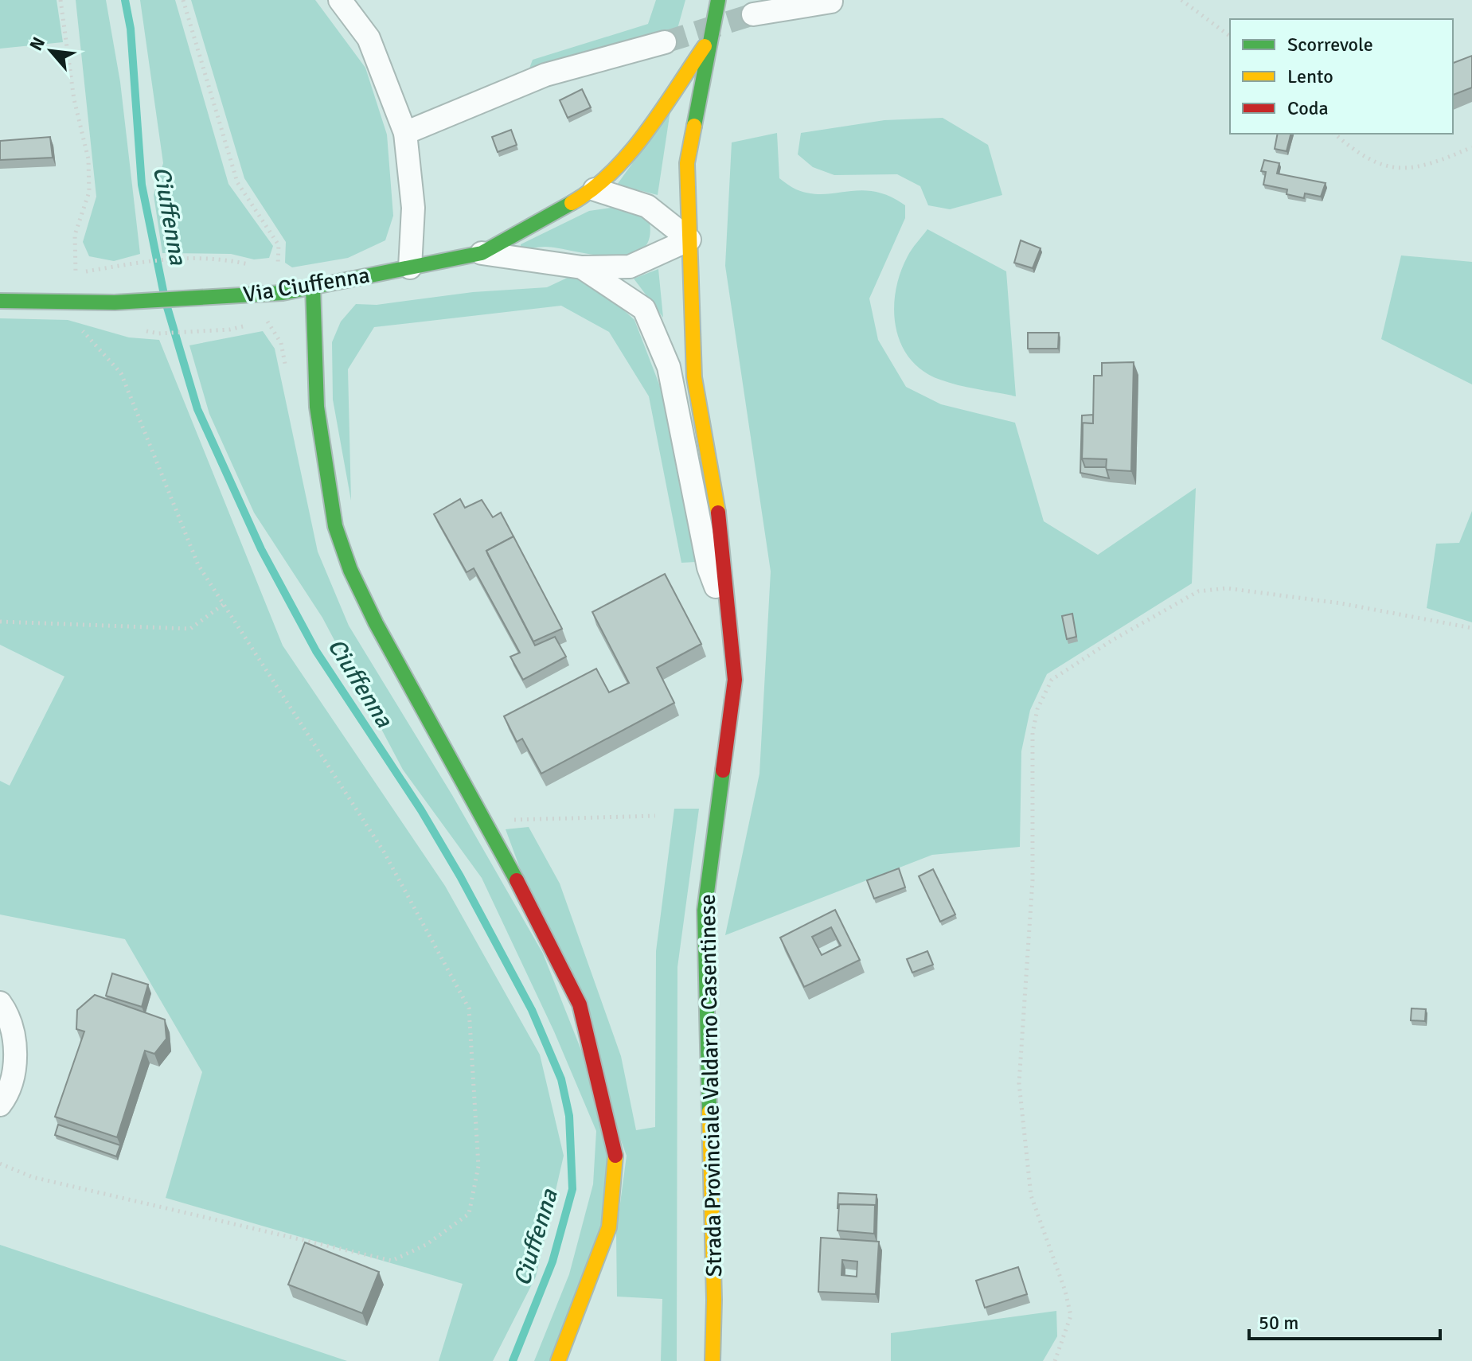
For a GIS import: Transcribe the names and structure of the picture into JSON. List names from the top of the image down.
{
  "streets": {
    "street": ["Via Ciuffenna", "Strada Provinciale Valdarno Casentinese"]
  },
  "crossings": [
    ["Via Ciuffenna", "Strada Provinciale Valdarno Casentinese"]
  ],
  "water": ["Ciuffenna"],
  "legend": ["Scorrevole", "Lento", "Coda"],
  "scale_bar": "50 m",
  "north": "top left"
}
